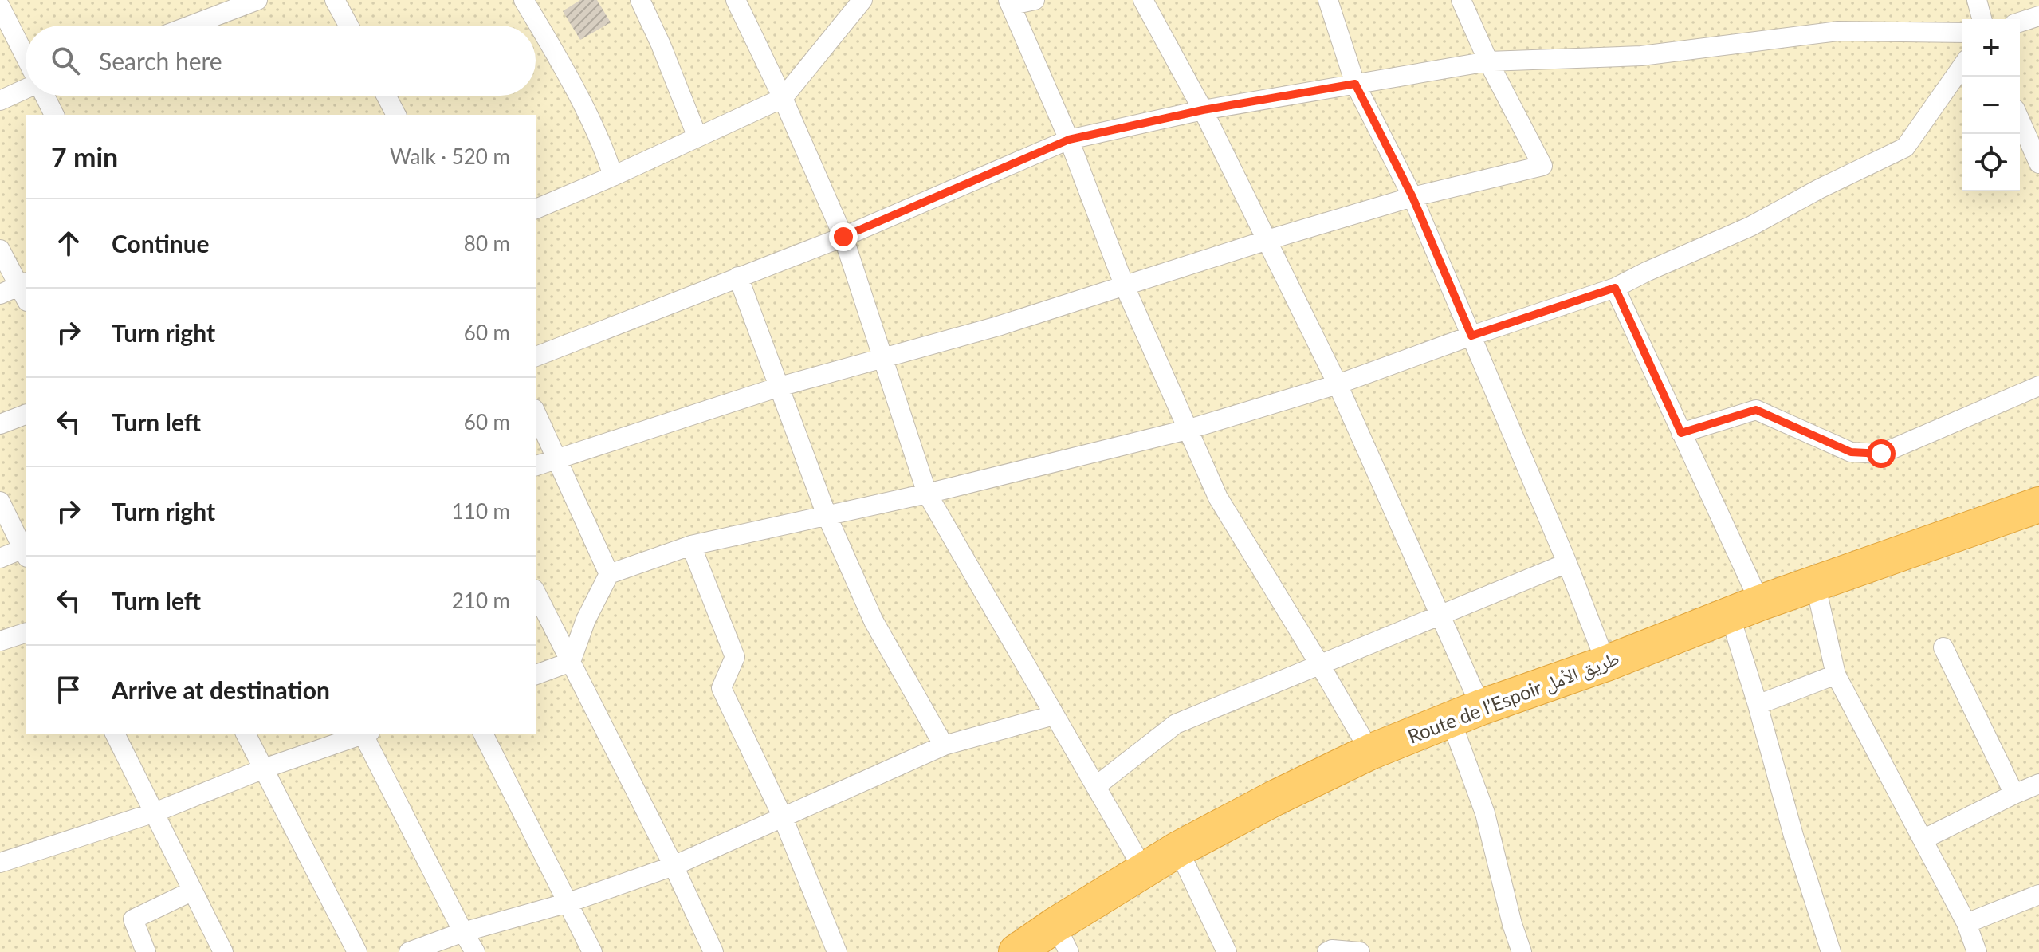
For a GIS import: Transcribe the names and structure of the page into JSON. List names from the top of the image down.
{
  "streets": {
    "highway": ["Route de l’Espoir طريق الأمل"]
  },
  "page": {
    "map_buttons": ["+", "−"],
    "search": "Search here",
    "heading": ["7 min", "Walk · 520 m"],
    "list": [
      ["Continue", "80 m"],
      ["Turn right", "60 m"],
      ["Turn left", "60 m"],
      ["Turn right", "110 m"],
      ["Turn left", "210 m"],
      "Arrive at destination"
    ]
  }
}
